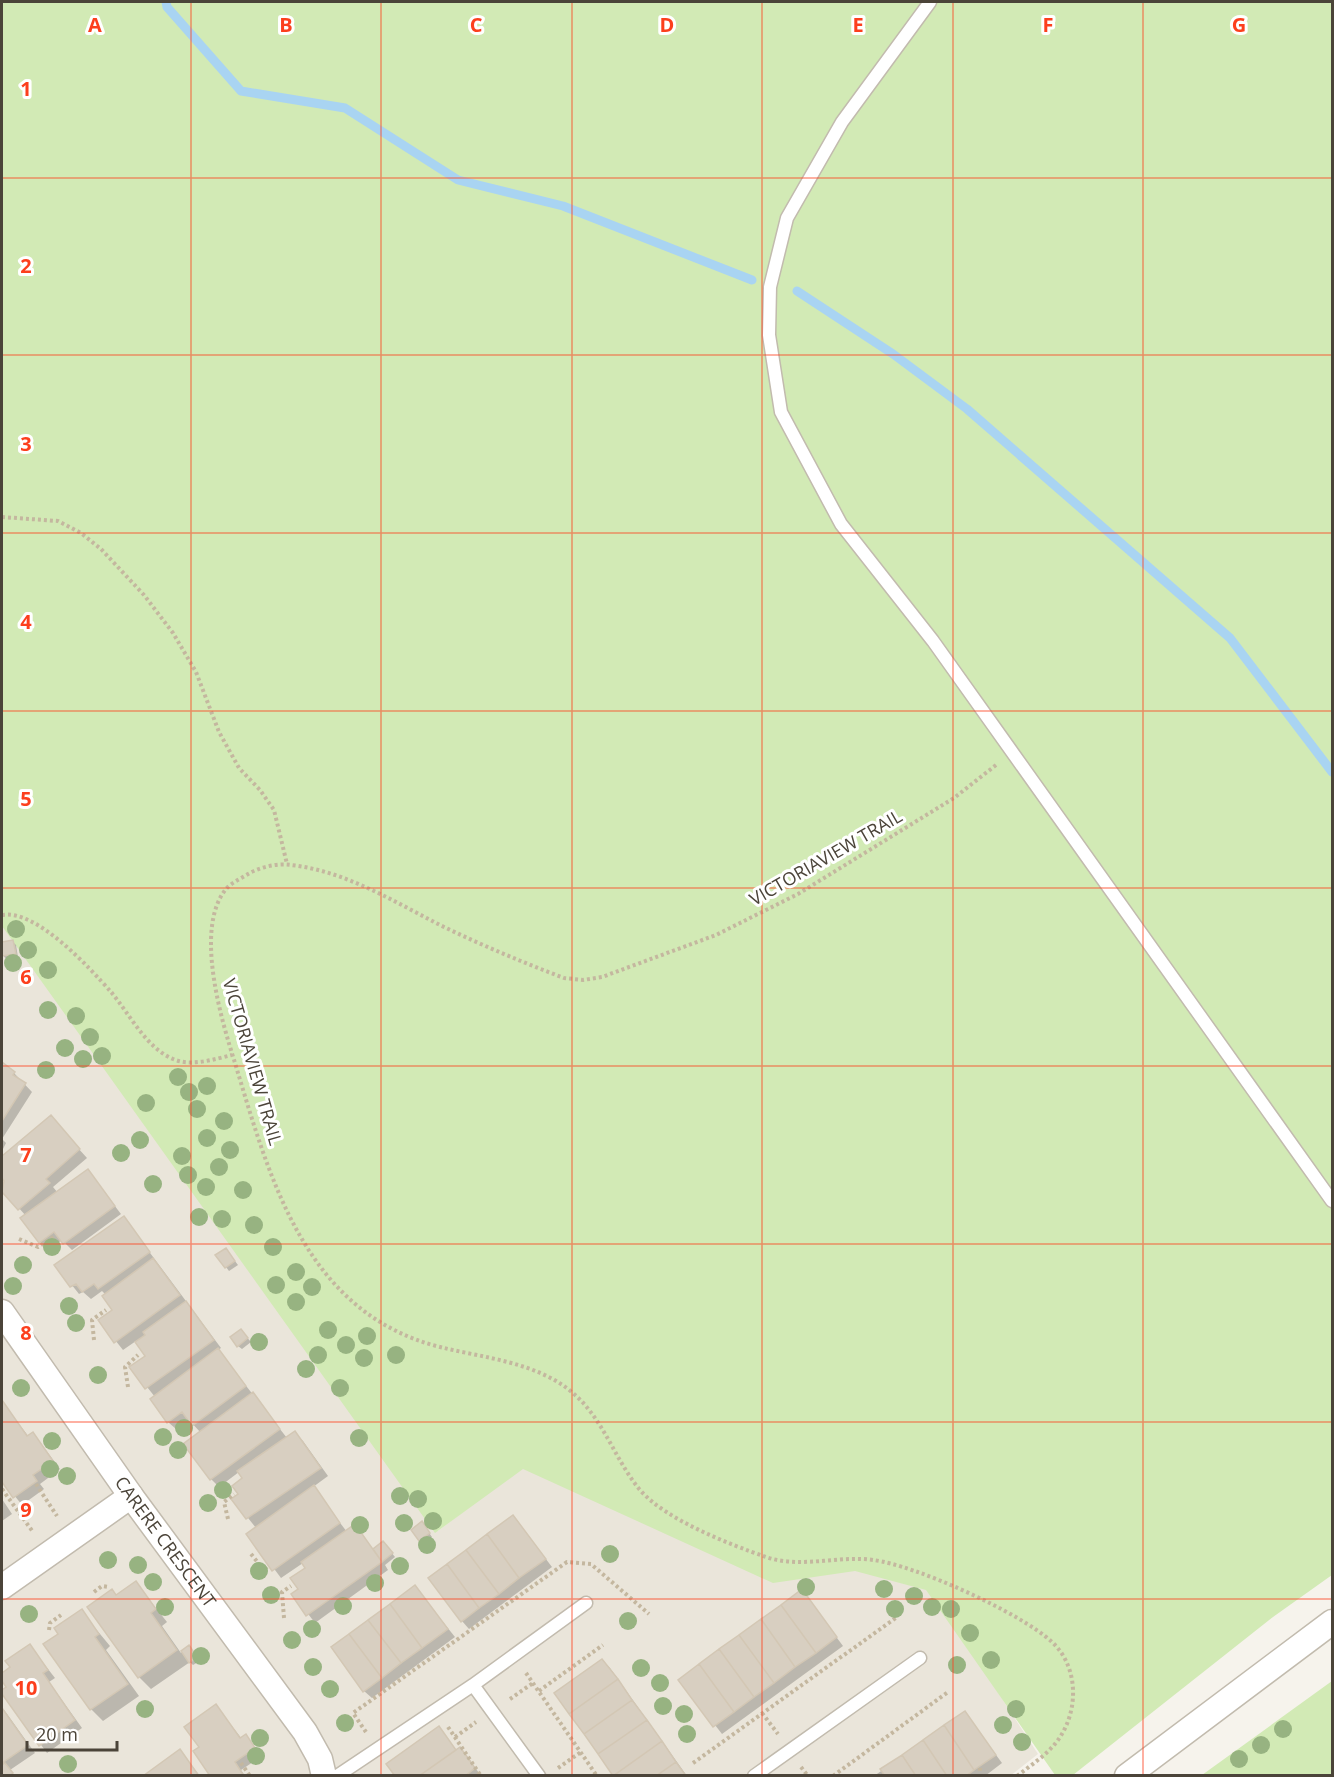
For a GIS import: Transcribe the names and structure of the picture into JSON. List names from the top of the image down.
{
  "streets": {
    "street": ["CARERE CRESCENT"],
    "path": ["VICTORIAVIEW TRAIL"]
  },
  "scale_bar": "20 m",
  "grid": {
    "columns": [
      "A",
      "B",
      "C",
      "D",
      "E",
      "F",
      "G"
    ],
    "rows": [
      "1",
      "2",
      "3",
      "4",
      "5",
      "6",
      "7",
      "8",
      "9",
      "10"
    ]
  }
}
